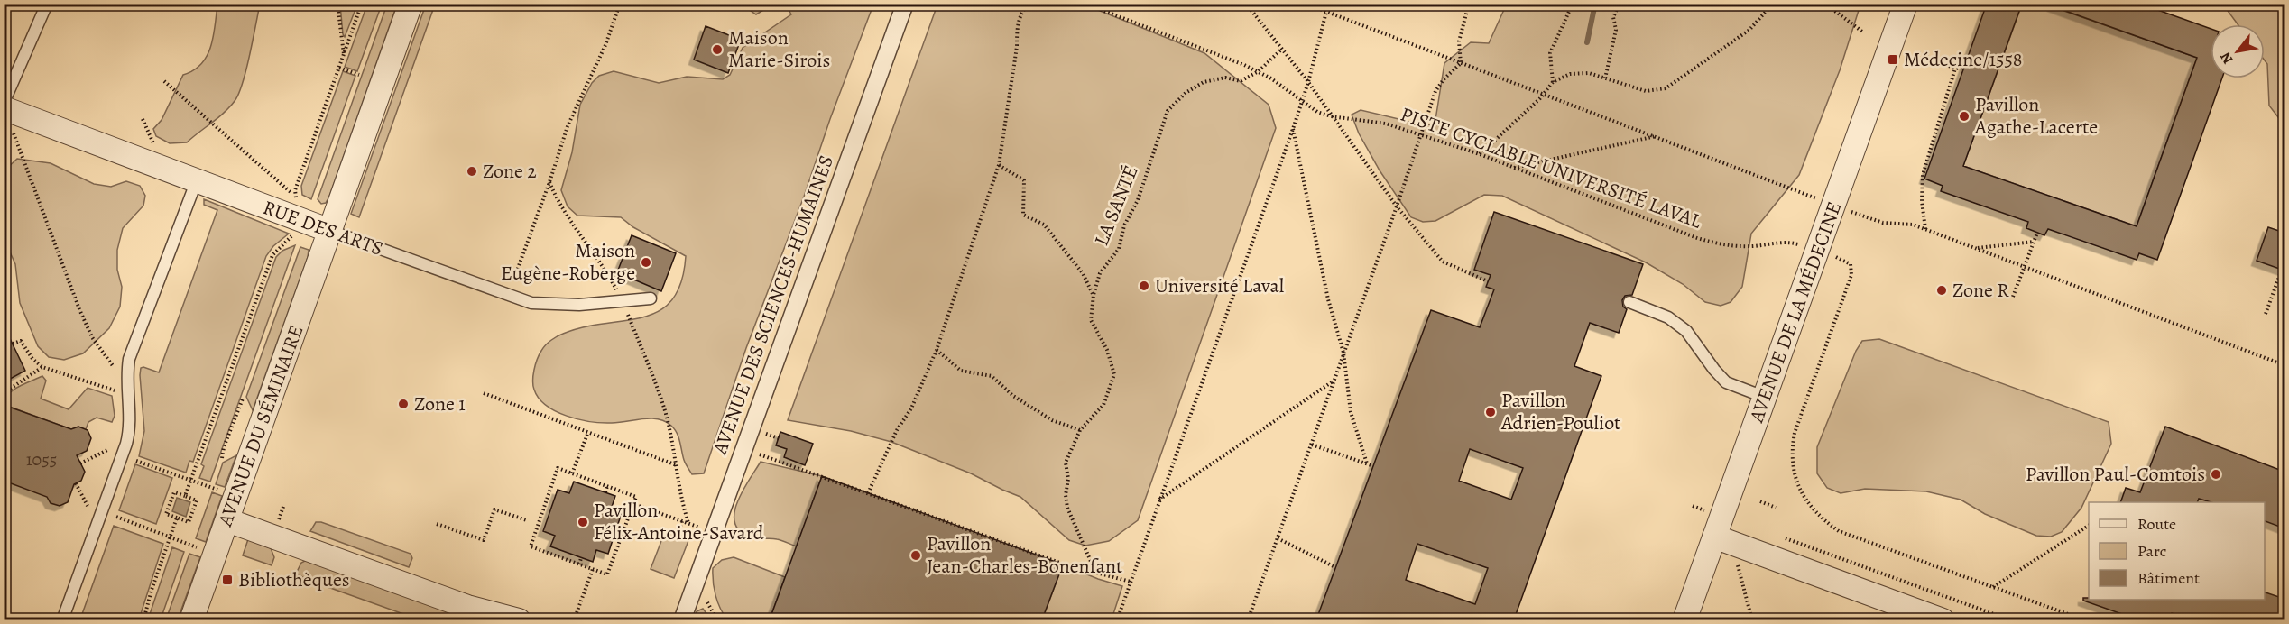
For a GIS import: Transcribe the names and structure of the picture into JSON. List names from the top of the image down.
{
  "streets": {
    "street": [
      "RUE DES ARTS",
      "AVENUE DES SCIENCES-HUMAINES",
      "AVENUE DE LA MÉDECINE",
      "AVENUE DU SÉMINAIRE"
    ],
    "path": ["PISTE CYCLABLE UNIVERSITÉ LAVAL", "LA SANTÉ"]
  },
  "crossings": [
    ["PISTE CYCLABLE UNIVERSITÉ LAVAL", "LA SANTÉ"],
    ["RUE DES ARTS", "AVENUE DU SÉMINAIRE"]
  ],
  "places": {
    "other": [
      "Maison Marie-Sirois",
      "Pavillon Agathe-Lacerte",
      "Zone 2",
      "Maison Eugène-Roberge",
      "Université Laval",
      "Zone R",
      "Zone 1",
      "Pavillon Adrien-Pouliot",
      "Pavillon Paul-Comtois",
      "Pavillon Félix-Antoine-Savard",
      "Pavillon Jean-Charles-Bonenfant"
    ],
    "transit": ["Médecine/1558", "Bibliothèques"]
  },
  "house_numbers": ["1055"],
  "legend": ["Route", "Parc", "Bâtiment"],
  "north": "bottom left"
}
